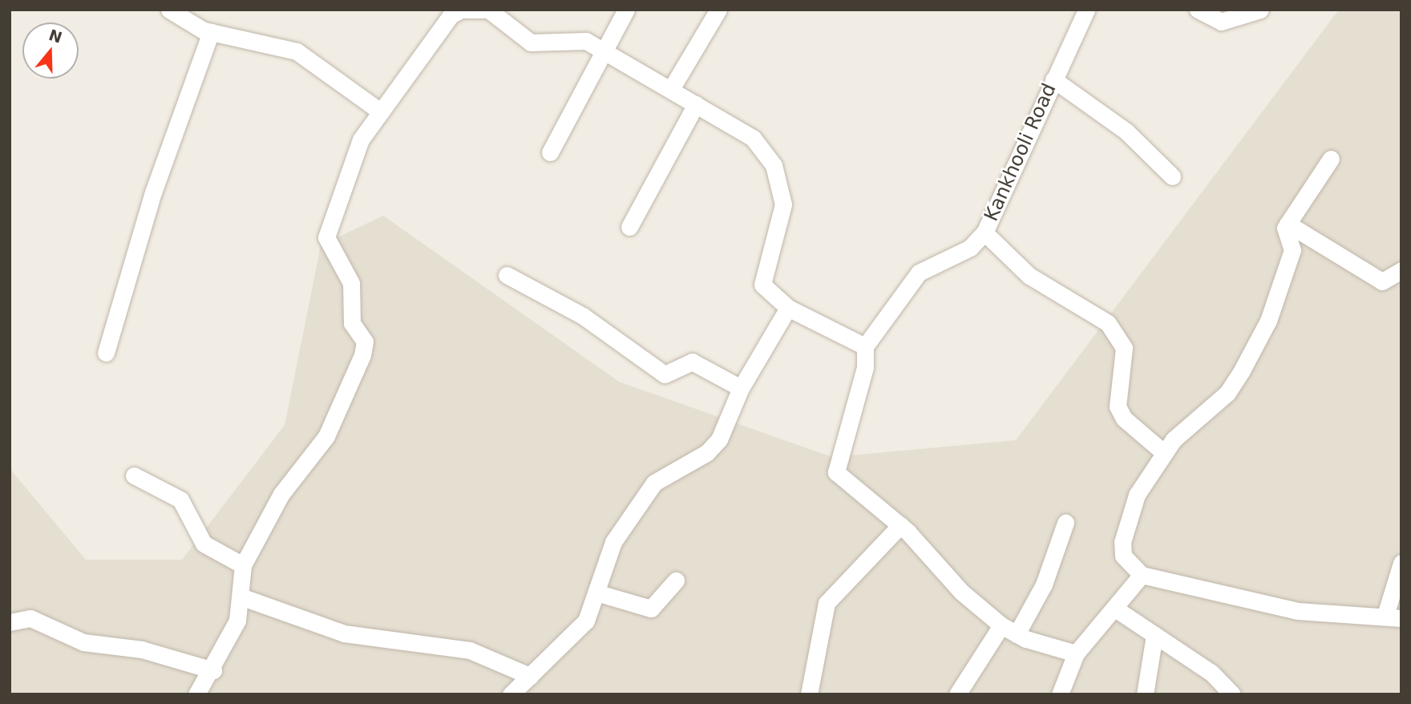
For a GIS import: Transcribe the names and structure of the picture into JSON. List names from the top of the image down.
{
  "streets": {
    "street": ["Kankhooli Road"]
  },
  "north": "top"
}
